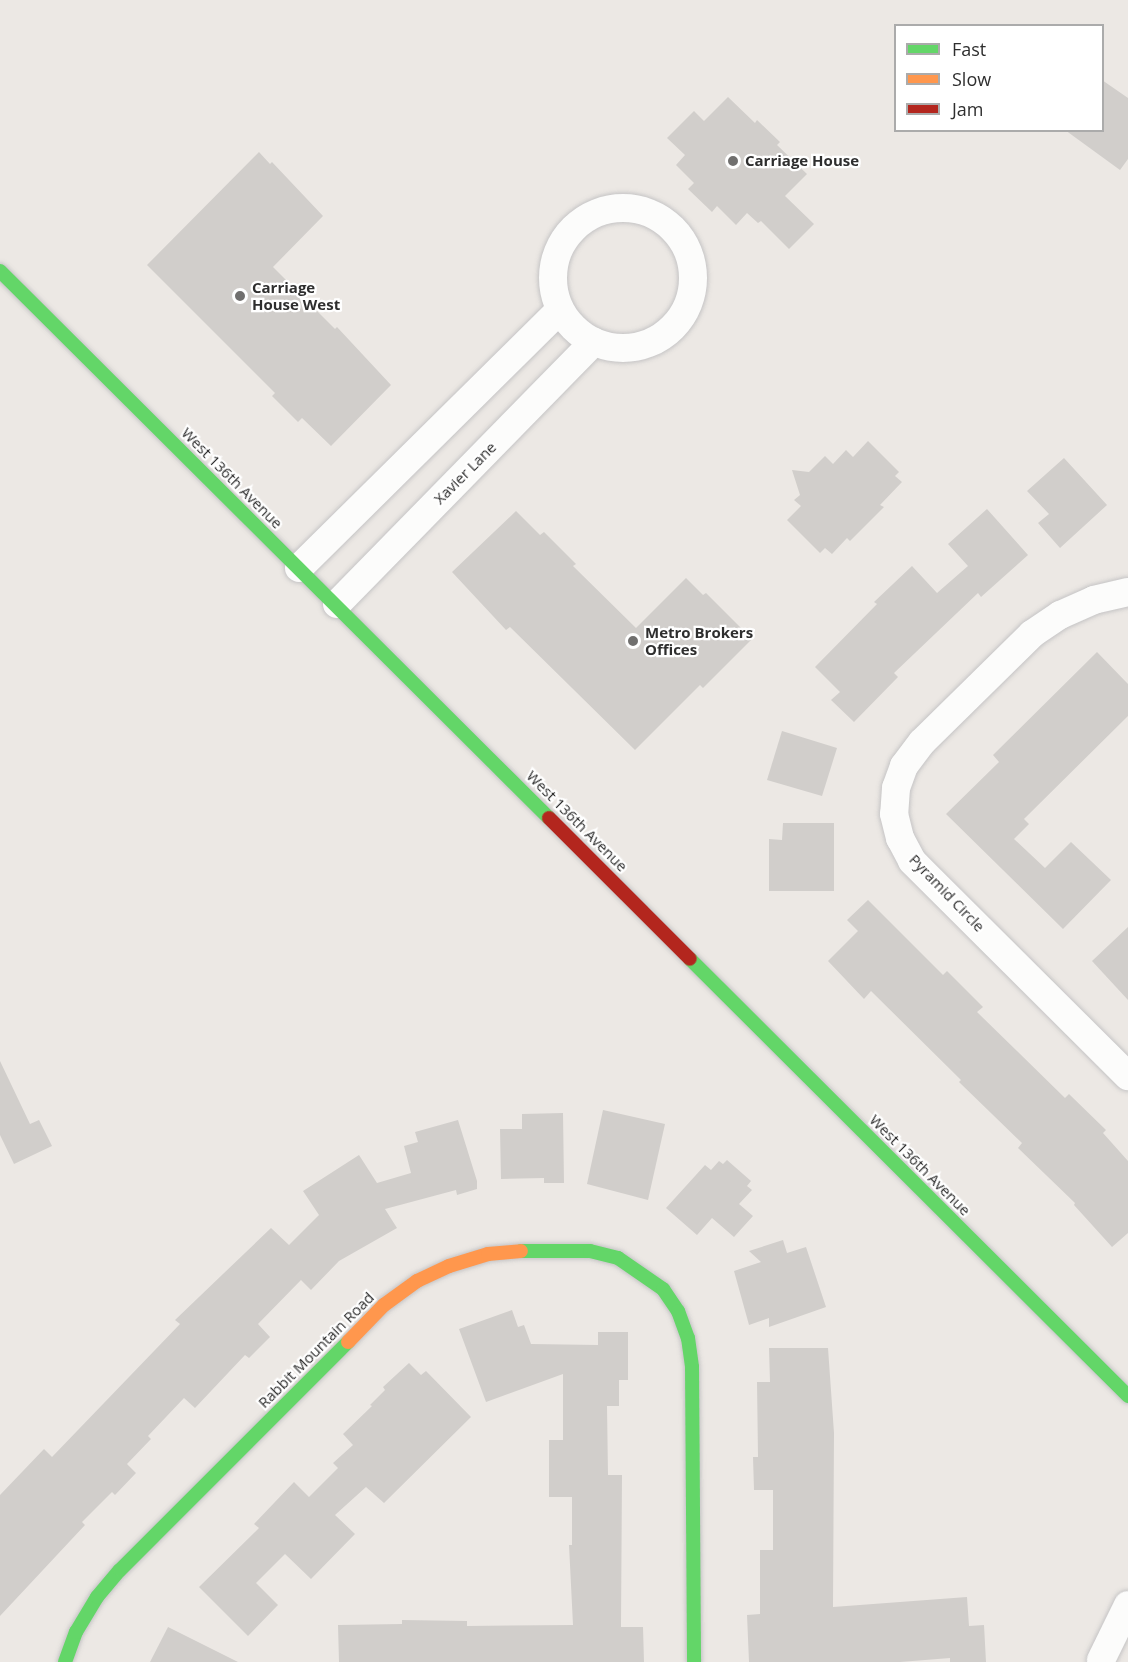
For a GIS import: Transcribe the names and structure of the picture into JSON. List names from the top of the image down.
{
  "streets": {
    "main road": ["West 136th Avenue", "Rabbit Mountain Road"],
    "street": ["Xavier Lane", "Pyramid Circle"]
  },
  "crossings": [
    ["Xavier Lane", "West 136th Avenue"]
  ],
  "places": ["Carriage House", "Carriage House West", "Metro Brokers Offices"],
  "legend": ["Fast", "Slow", "Jam"]
}
